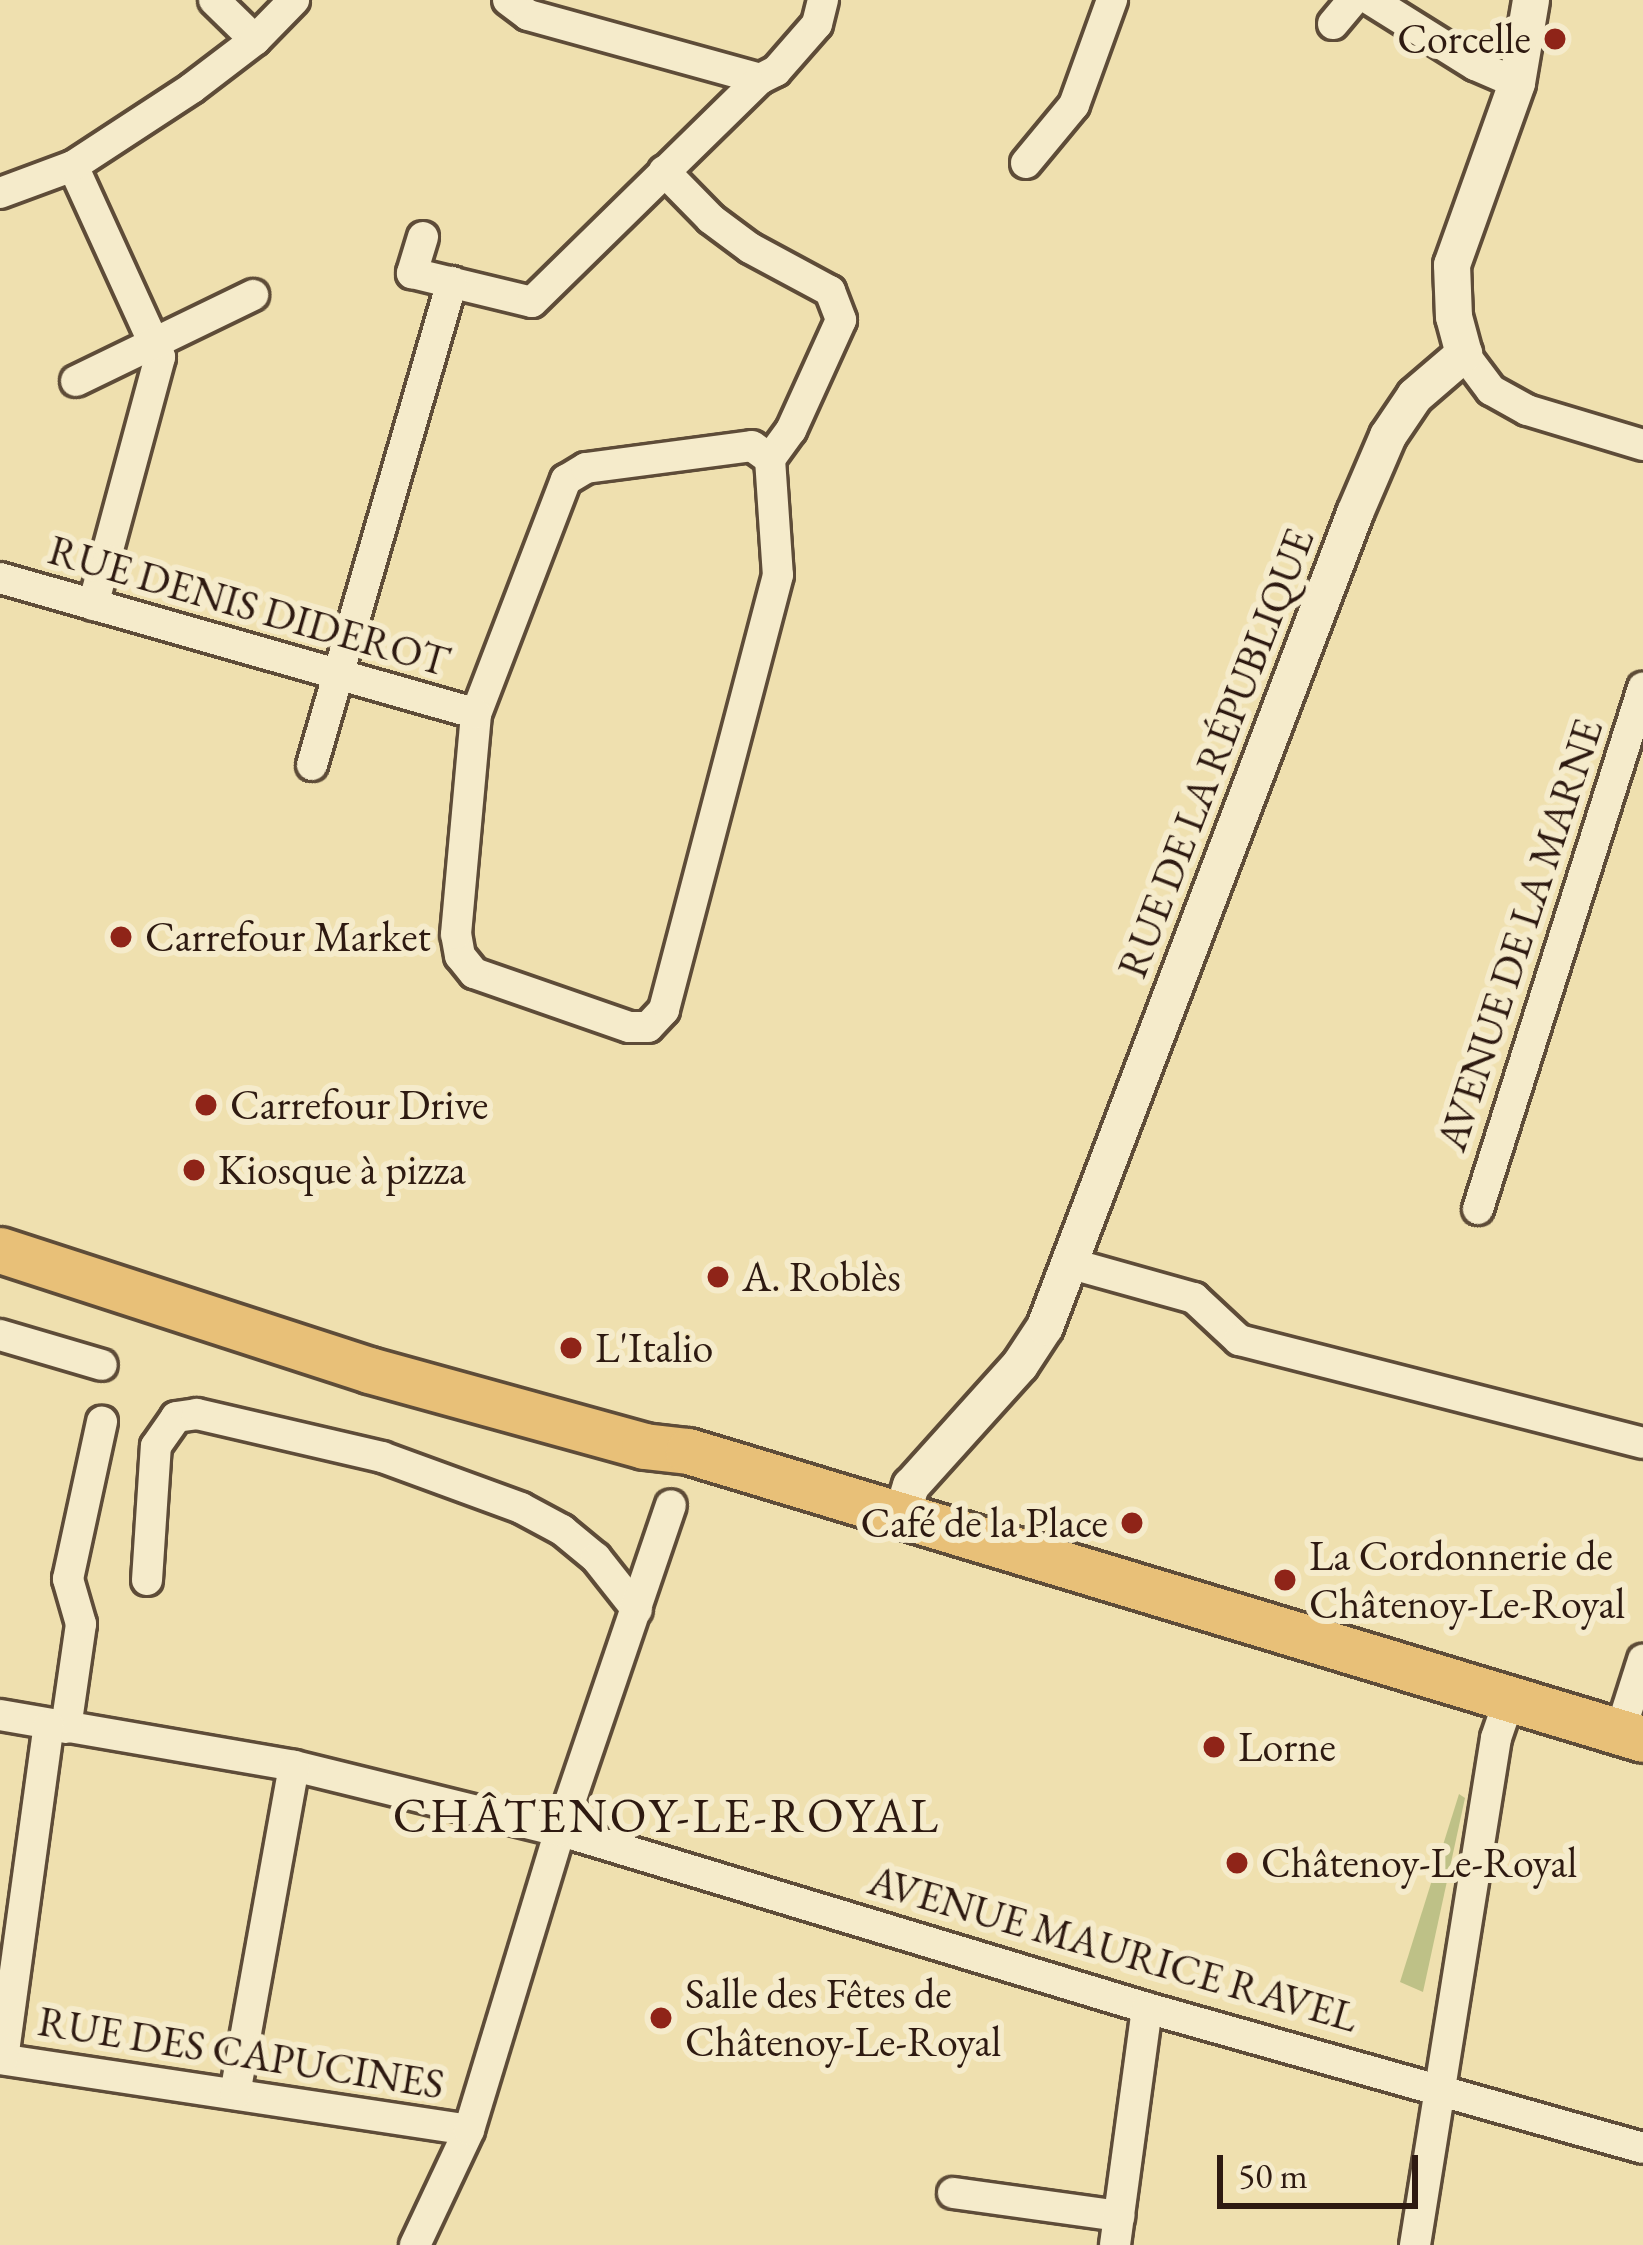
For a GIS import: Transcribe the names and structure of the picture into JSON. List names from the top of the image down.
{
  "streets": {
    "street": [
      "RUE DENIS DIDEROT",
      "RUE DE LA RÉPUBLIQUE",
      "AVENUE DE LA MARNE",
      "AVENUE MAURICE RAVEL",
      "RUE DES CAPUCINES"
    ]
  },
  "districts": ["CHÂTENOY-LE-ROYAL"],
  "places": [
    "Corcelle",
    "Carrefour Market",
    "Carrefour Drive",
    "Kiosque à pizza",
    "A. Roblès",
    "L'Italio",
    "Café de la Place",
    "La Cordonnerie de Châtenoy-Le-Royal",
    "Lorne",
    "Châtenoy-Le-Royal",
    "Salle des Fêtes de Châtenoy-Le-Royal"
  ],
  "scale_bar": "50 m"
}
